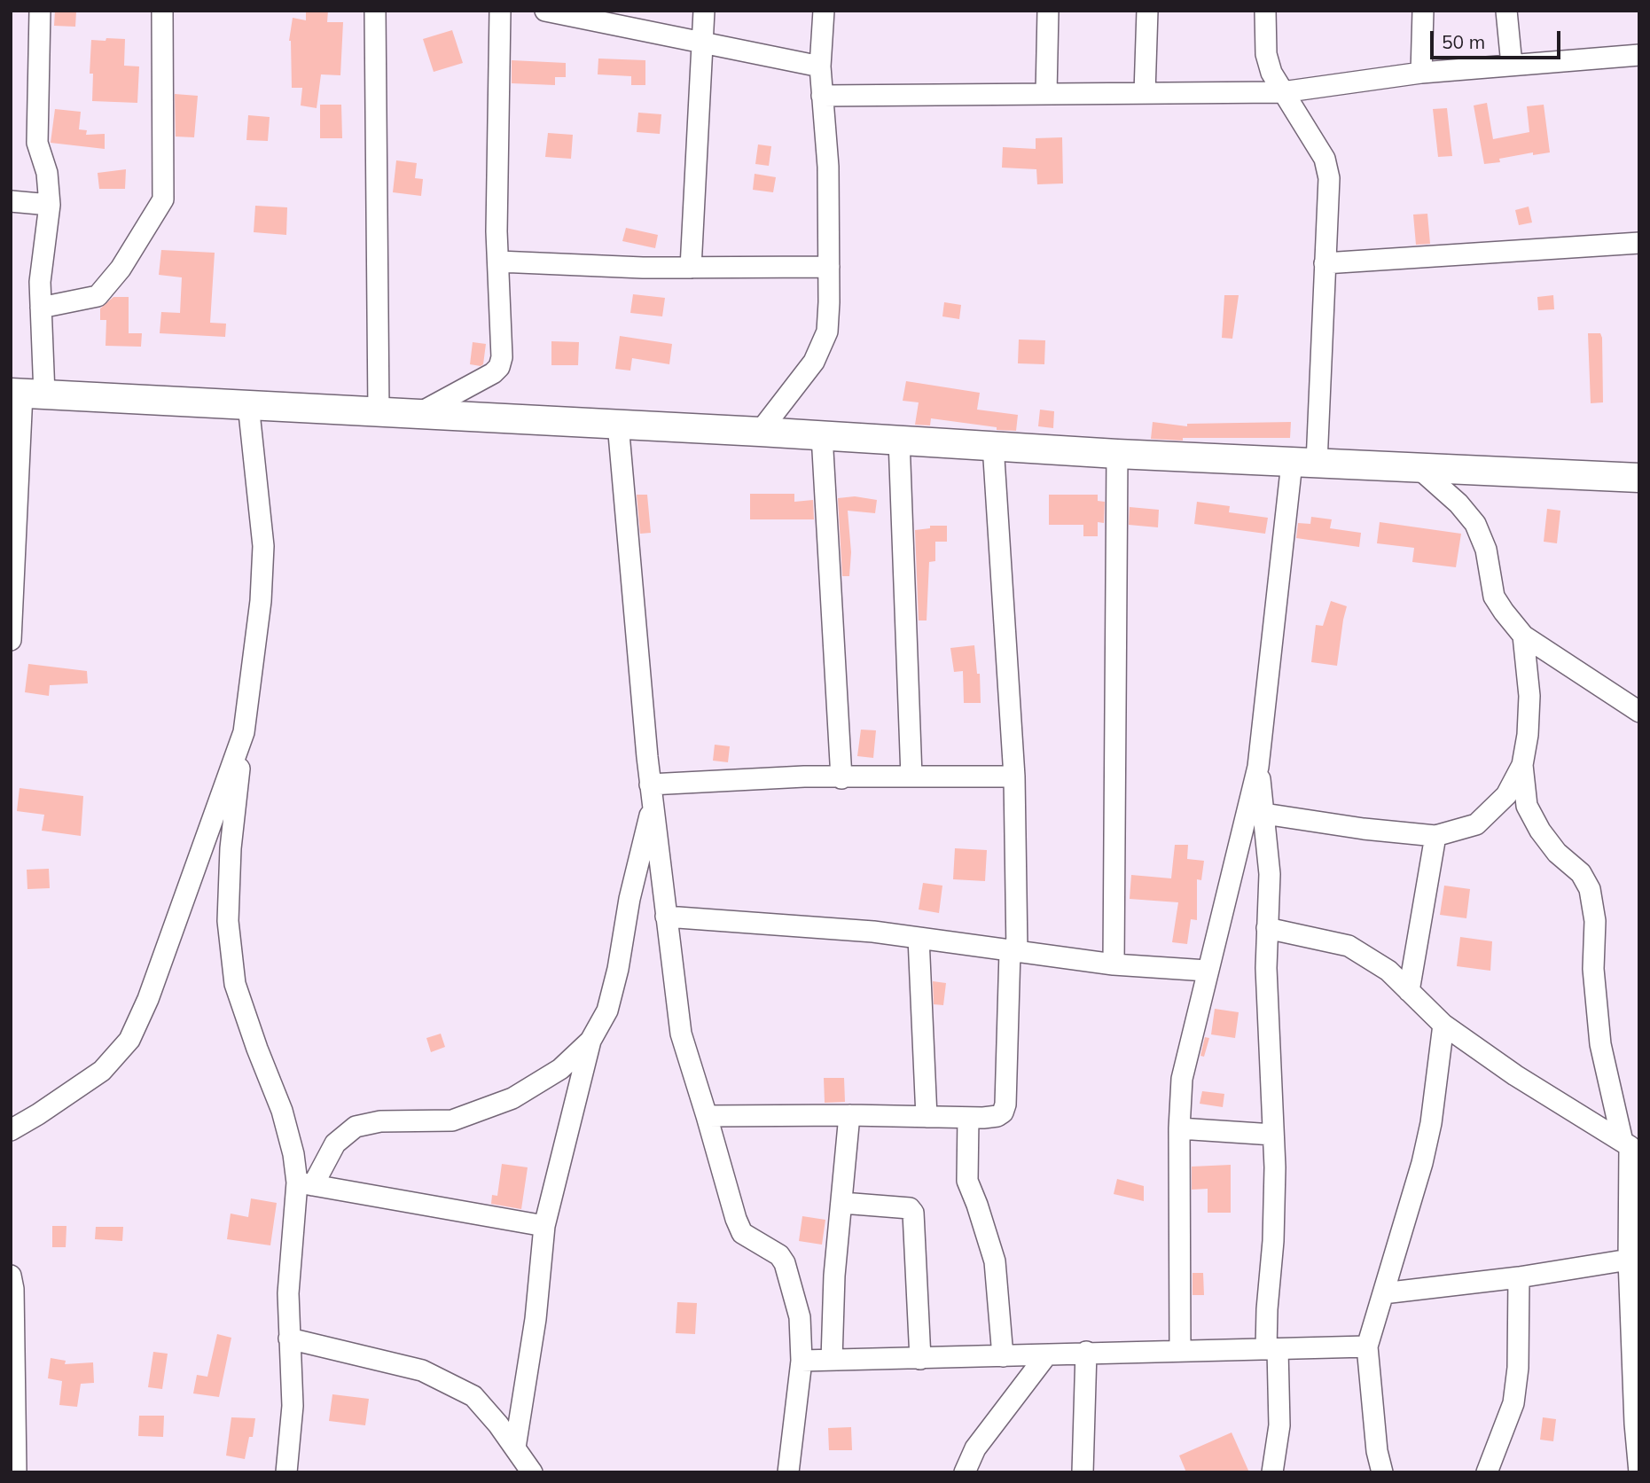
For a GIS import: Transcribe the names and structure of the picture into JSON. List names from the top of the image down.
{
  "scale_bar": "50 m"
}
